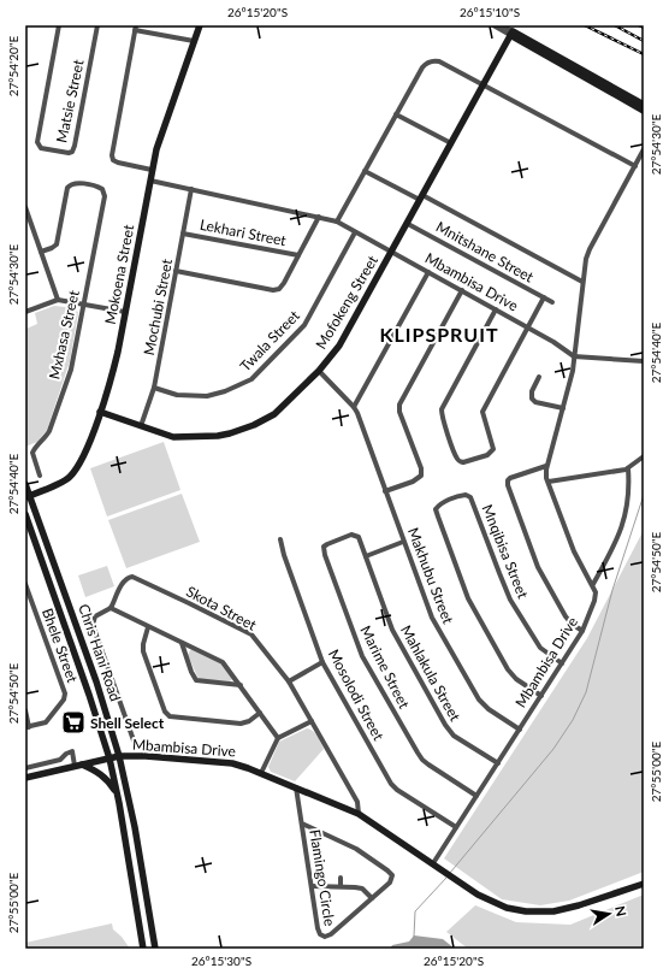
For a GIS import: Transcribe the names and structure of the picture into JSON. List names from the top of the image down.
{
  "streets": {
    "street": [
      "Matsie Street",
      "Lekhari Street",
      "Mnitshane Street",
      "Mokoena Street",
      "Mbambisa Drive",
      "Mofokeng Street",
      "Mochubi Street",
      "Mxhasa Street",
      "Twala Street",
      "Mnqibisa Street",
      "Makhubu Street",
      "Skota Street",
      "Bhele Street",
      "Chris Hani Road",
      "Marime Street",
      "Mahlakula Street",
      "Mosolodi Street",
      "Flamingo Circle"
    ]
  },
  "crossings": [
    ["Lekhari Street", "Mochubi Street"],
    ["Mnitshane Street", "Mofokeng Street"],
    ["Mokoena Street", "Mbambisa Drive"],
    ["Mokoena Street", "Mofokeng Street"],
    ["Mokoena Street", "Chris Hani Road"],
    ["Mbambisa Drive", "Mofokeng Street"],
    ["Mbambisa Drive", "Mochubi Street"],
    ["Mbambisa Drive", "Twala Street"],
    ["Mbambisa Drive", "Mnqibisa Street"],
    ["Mbambisa Drive", "Makhubu Street"],
    ["Mbambisa Drive", "Skota Street"],
    ["Mbambisa Drive", "Chris Hani Road"],
    ["Mbambisa Drive", "Marime Street"],
    ["Mbambisa Drive", "Mahlakula Street"],
    ["Mbambisa Drive", "Mosolodi Street"],
    ["Mbambisa Drive", "Flamingo Circle"],
    ["Mofokeng Street", "Mochubi Street"],
    ["Mofokeng Street", "Makhubu Street"],
    ["Mochubi Street", "Twala Street"],
    ["Marime Street", "Mahlakula Street"]
  ],
  "districts": ["KLIPSPRUIT"],
  "places": {
    "supermarket": ["Shell Select"]
  },
  "north": "right",
  "coordinates": [
    "26°15'20\"S",
    "26°15'10\"S",
    "27°54'20\"E",
    "27°54'30\"E",
    "27°54'40\"E",
    "27°54'50\"E",
    "27°55'00\"E",
    "26°15'30\"S"
  ]
}
